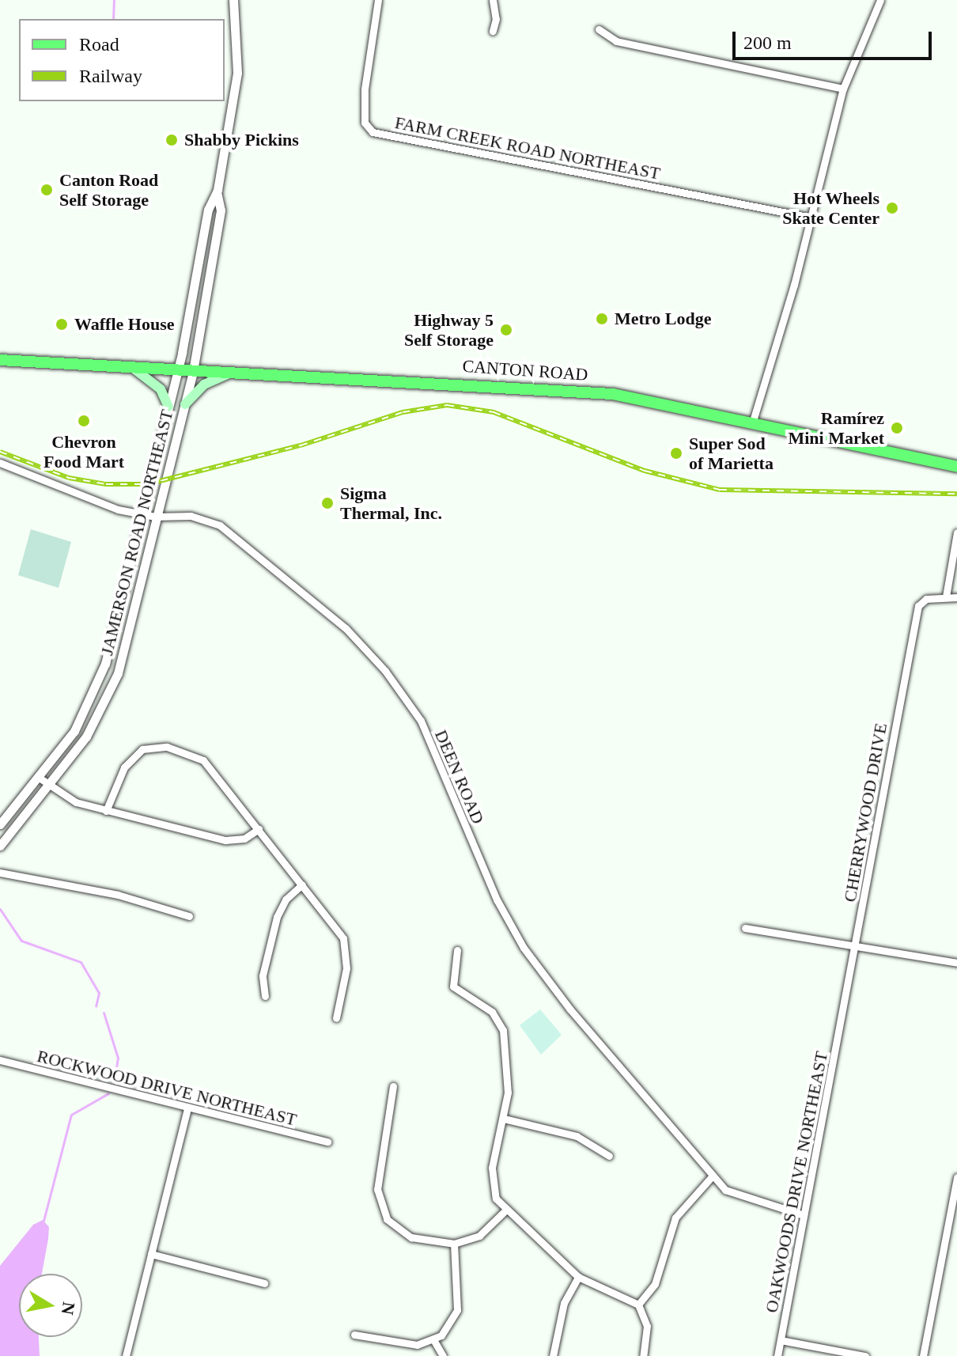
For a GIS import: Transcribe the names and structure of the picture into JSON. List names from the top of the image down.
{
  "streets": {
    "main road": ["CANTON ROAD"],
    "street": [
      "FARM CREEK ROAD NORTHEAST",
      "JAMERSON ROAD NORTHEAST",
      "DEEN ROAD",
      "CHERRYWOOD DRIVE",
      "ROCKWOOD DRIVE NORTHEAST",
      "OAKWOODS DRIVE NORTHEAST"
    ]
  },
  "crossings": [
    ["CANTON ROAD", "JAMERSON ROAD NORTHEAST"],
    ["JAMERSON ROAD NORTHEAST", "DEEN ROAD"],
    ["DEEN ROAD", "OAKWOODS DRIVE NORTHEAST"],
    ["CHERRYWOOD DRIVE", "OAKWOODS DRIVE NORTHEAST"]
  ],
  "places": [
    "Shabby Pickins",
    "Canton Road Self Storage",
    "Hot Wheels Skate Center",
    "Metro Lodge",
    "Waffle House",
    "Highway 5 Self Storage",
    "Chevron Food Mart",
    "Ramírez Mini Market",
    "Super Sod of Marietta",
    "Sigma Thermal, Inc."
  ],
  "legend": ["Road", "Railway"],
  "scale_bar": "200 m",
  "north": "right"
}
